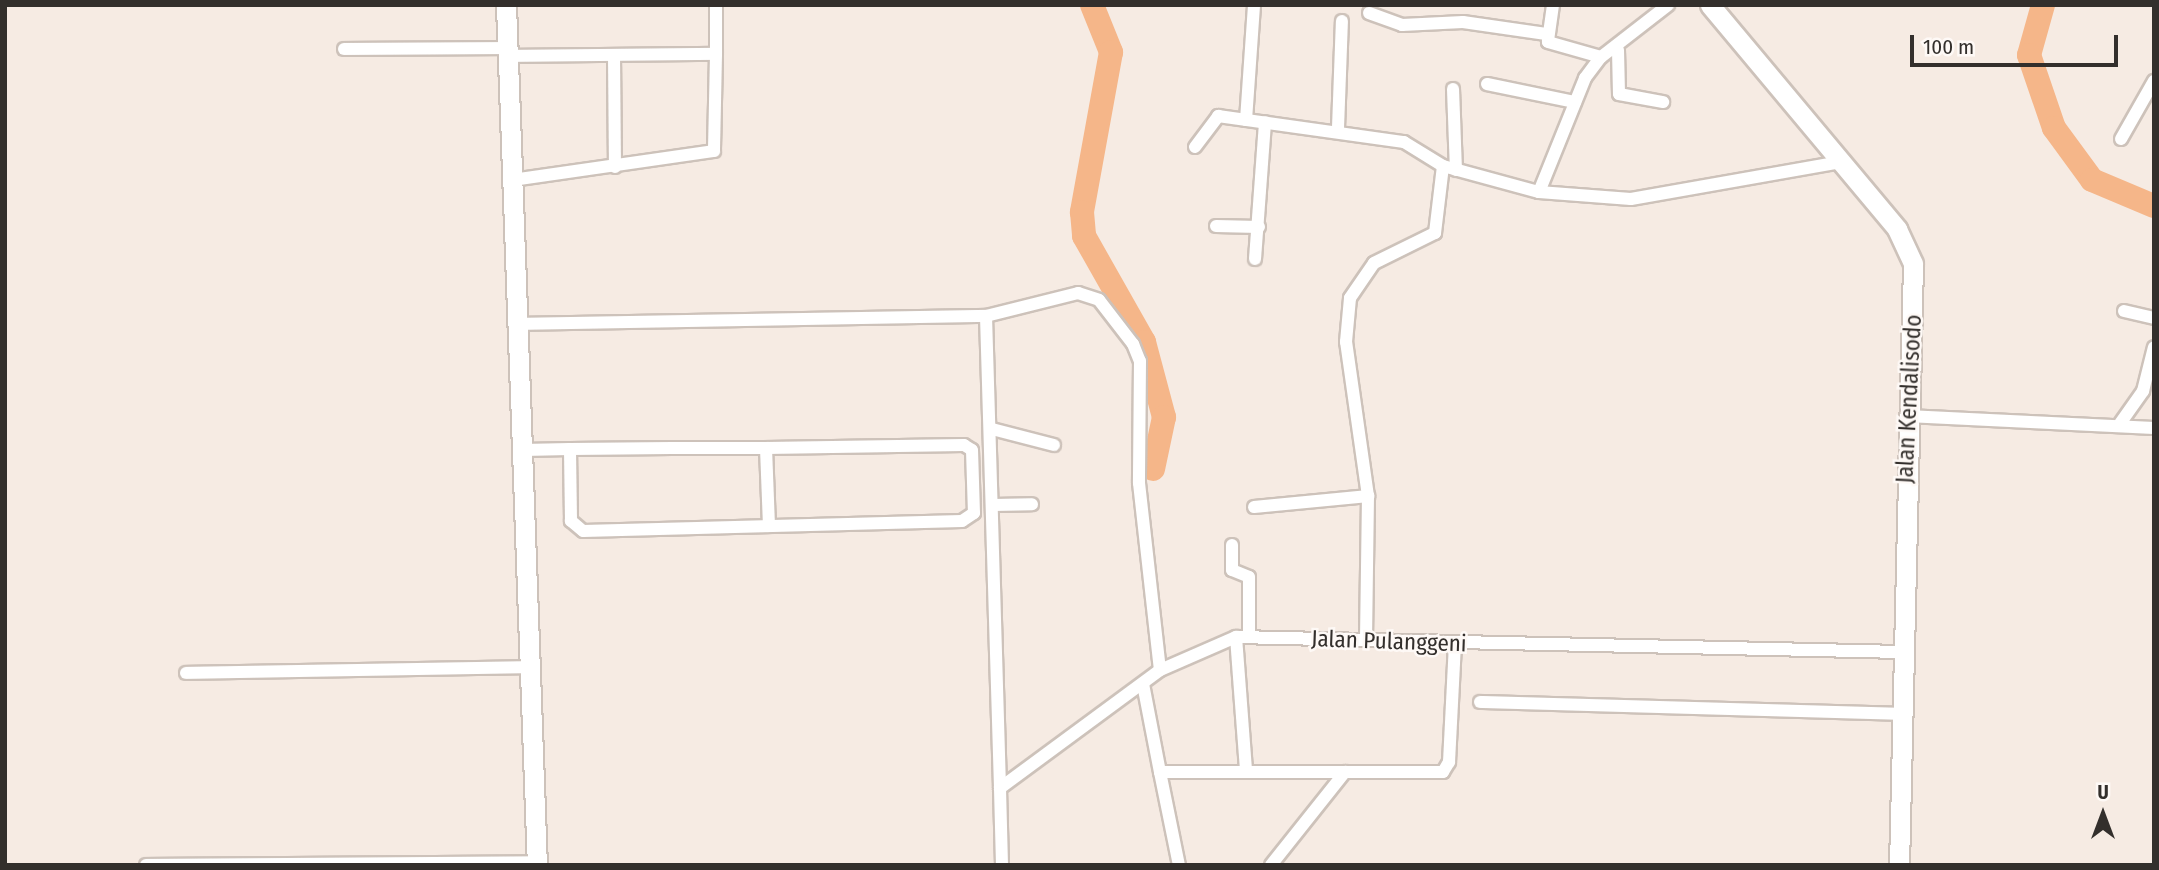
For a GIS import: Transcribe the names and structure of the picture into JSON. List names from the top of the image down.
{
  "streets": {
    "street": ["Jalan Kendalisodo", "Jalan Pulanggeni"]
  },
  "crossings": [
    ["Jalan Kendalisodo", "Jalan Pulanggeni"]
  ],
  "scale_bar": "100 m",
  "north": "top"
}
